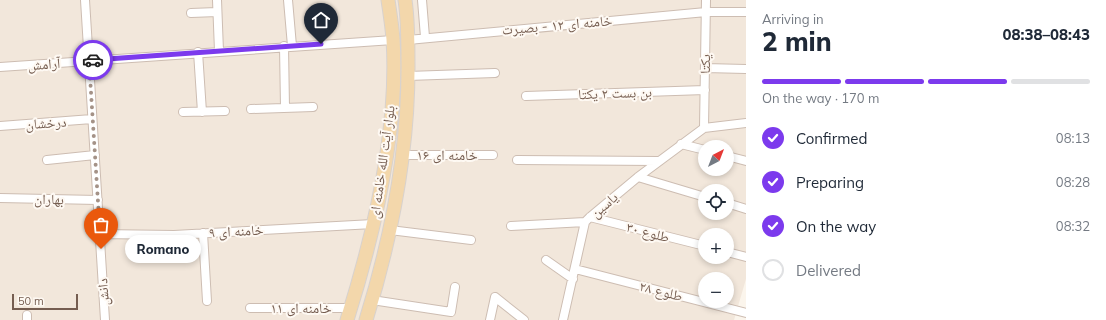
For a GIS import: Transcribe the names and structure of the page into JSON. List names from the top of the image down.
{
  "streets": {
    "main road": ["بلوار آیت الله خامنه ای"],
    "street": [
      "خامنه ای ۱۲ - بصیرت",
      "آرامش",
      "یکتا",
      "بن بست ۲ یکتا",
      "درخشان",
      "خامنه ای ۱۶",
      "بهاران",
      "یاسین",
      "خامنه ای ۹",
      "طلوع ۳۰",
      "طلوع ۲۸",
      "دانش",
      "خامنه ای ۱۱"
    ]
  },
  "crossings": [
    ["خامنه ای ۱۲ - بصیرت", "یکتا"],
    ["خامنه ای ۱۲ - بصیرت", "بلوار آیت الله خامنه ای"],
    ["آرامش", "بلوار آیت الله خامنه ای"],
    ["آرامش", "دانش"],
    ["یکتا", "بن بست ۲ یکتا"],
    ["یکتا", "یاسین"],
    ["درخشان", "دانش"],
    ["خامنه ای ۱۶", "بلوار آیت الله خامنه ای"],
    ["بلوار آیت الله خامنه ای", "خامنه ای ۹"],
    ["بلوار آیت الله خامنه ای", "خامنه ای ۱۱"],
    ["بهاران", "دانش"],
    ["یاسین", "طلوع ۳۰"],
    ["یاسین", "طلوع ۲۸"],
    ["خامنه ای ۹", "دانش"]
  ],
  "places": ["Romano"],
  "scale_bar": "50 m",
  "north": "top right",
  "page": {
    "heading": ["2 min", "Arriving in", "08:38–08:43"],
    "bar": "On the way · 170 m",
    "list": [
      ["Confirmed", "08:13"],
      ["Preparing", "08:28"],
      ["On the way", "08:32"],
      "Delivered"
    ],
    "map_buttons": ["+", "−"],
    "bubble": "Romano",
    "scale": "50 m"
  }
}
